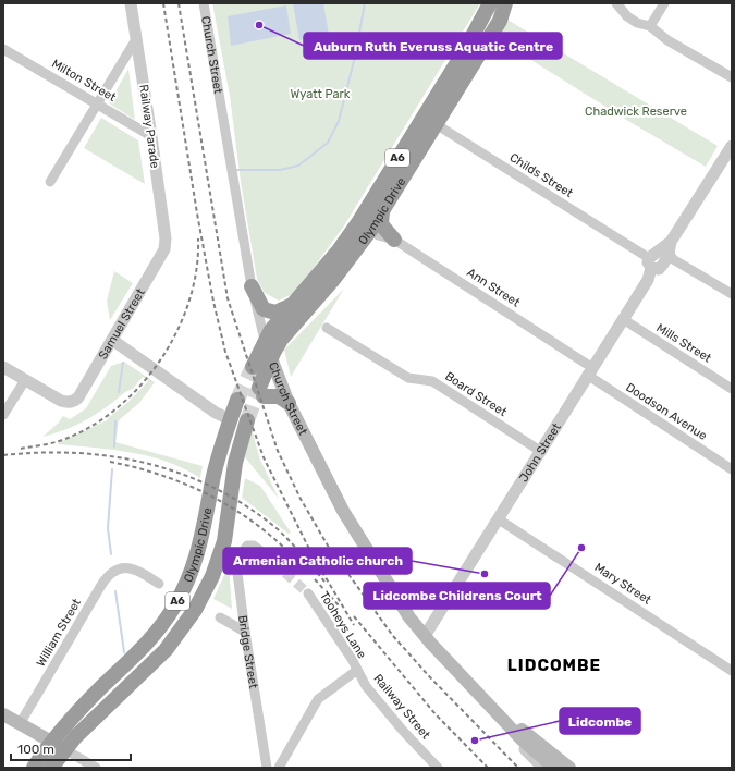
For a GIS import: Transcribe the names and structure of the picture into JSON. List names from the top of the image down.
{
  "streets": {
    "highway": ["Church Street", "A6", "Olympic Drive"],
    "street": [
      "Milton Street",
      "Railway Parade",
      "Childs Street",
      "Ann Street",
      "Samuel Street",
      "Mills Street",
      "Board Street",
      "Doodson Avenue",
      "John Street",
      "Mary Street",
      "Tooheys Lane",
      "William Street",
      "Bridge Street",
      "Railway Street"
    ]
  },
  "crossings": [
    ["Church Street", "Olympic Drive"],
    ["Church Street", "John Street"],
    ["Milton Street", "Railway Parade"],
    ["Railway Parade", "Samuel Street"],
    ["Childs Street", "Olympic Drive"],
    ["Childs Street", "John Street"],
    ["Ann Street", "Doodson Avenue"],
    ["Ann Street", "John Street"],
    ["Mills Street", "John Street"],
    ["Board Street", "John Street"],
    ["Doodson Avenue", "John Street"],
    ["John Street", "Mary Street"],
    ["Tooheys Lane", "Railway Street"]
  ],
  "districts": ["LIDCOMBE"],
  "parks": ["Wyatt Park", "Chadwick Reserve"],
  "places": [
    "Auburn Ruth Everuss Aquatic Centre",
    "Lidcombe Childrens Court",
    "Armenian Catholic church",
    "Lidcombe"
  ],
  "scale_bar": "100 m"
}
